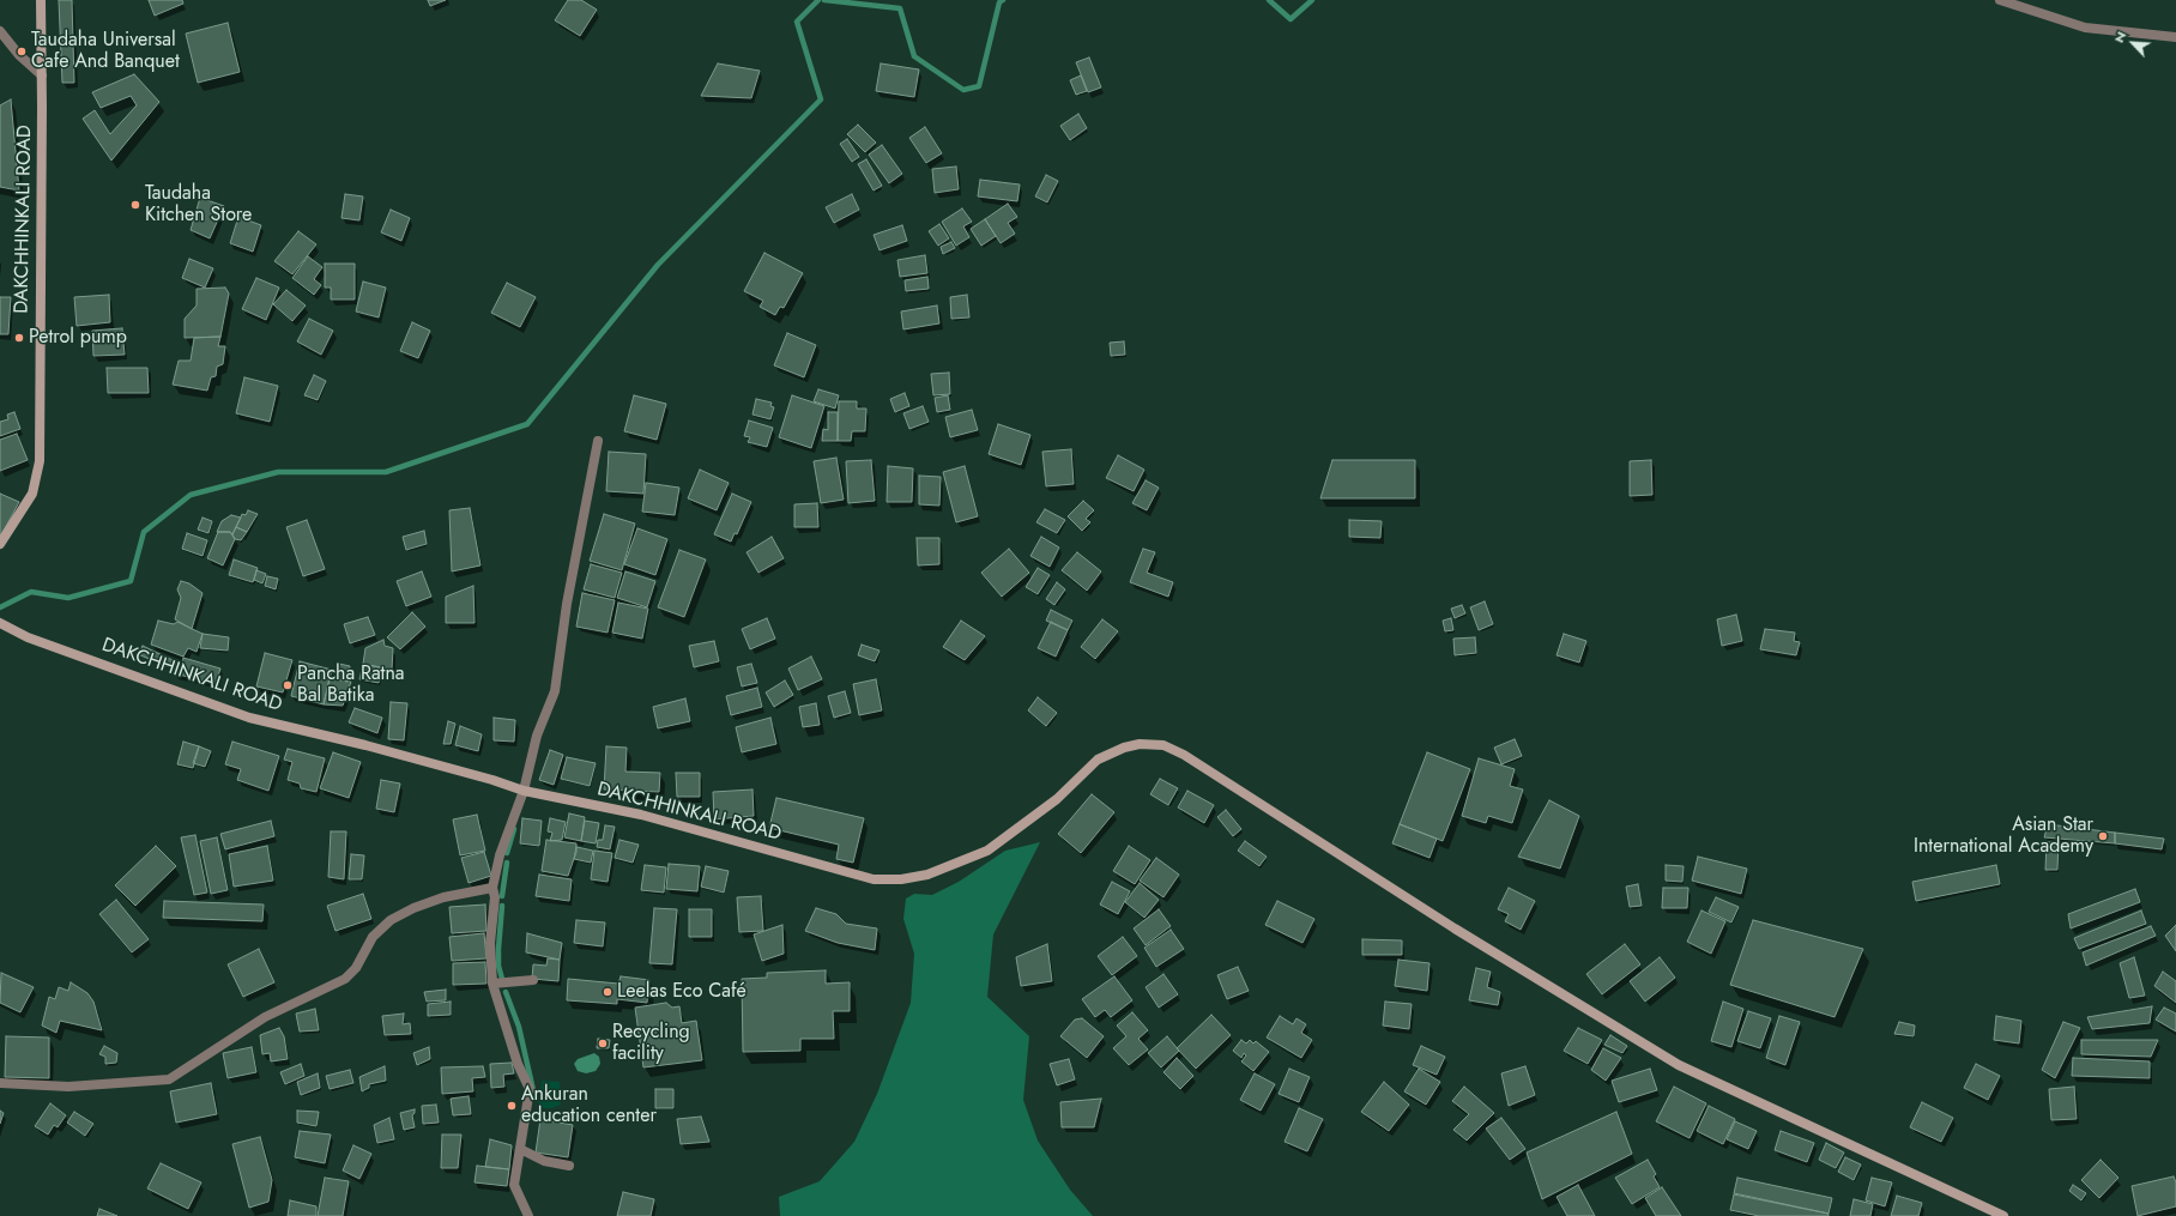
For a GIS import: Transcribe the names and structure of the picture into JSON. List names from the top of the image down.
{
  "streets": {
    "main road": ["DAKCHHINKALI ROAD"]
  },
  "places": [
    "Taudaha Universal Cafe And Banquet",
    "Taudaha Kitchen Store",
    "Petrol pump",
    "Pancha Ratna Bal Batika",
    "Asian Star International Academy",
    "Leelas Eco Café",
    "Recycling facility",
    "Ankuran education center"
  ],
  "north": "top left"
}
